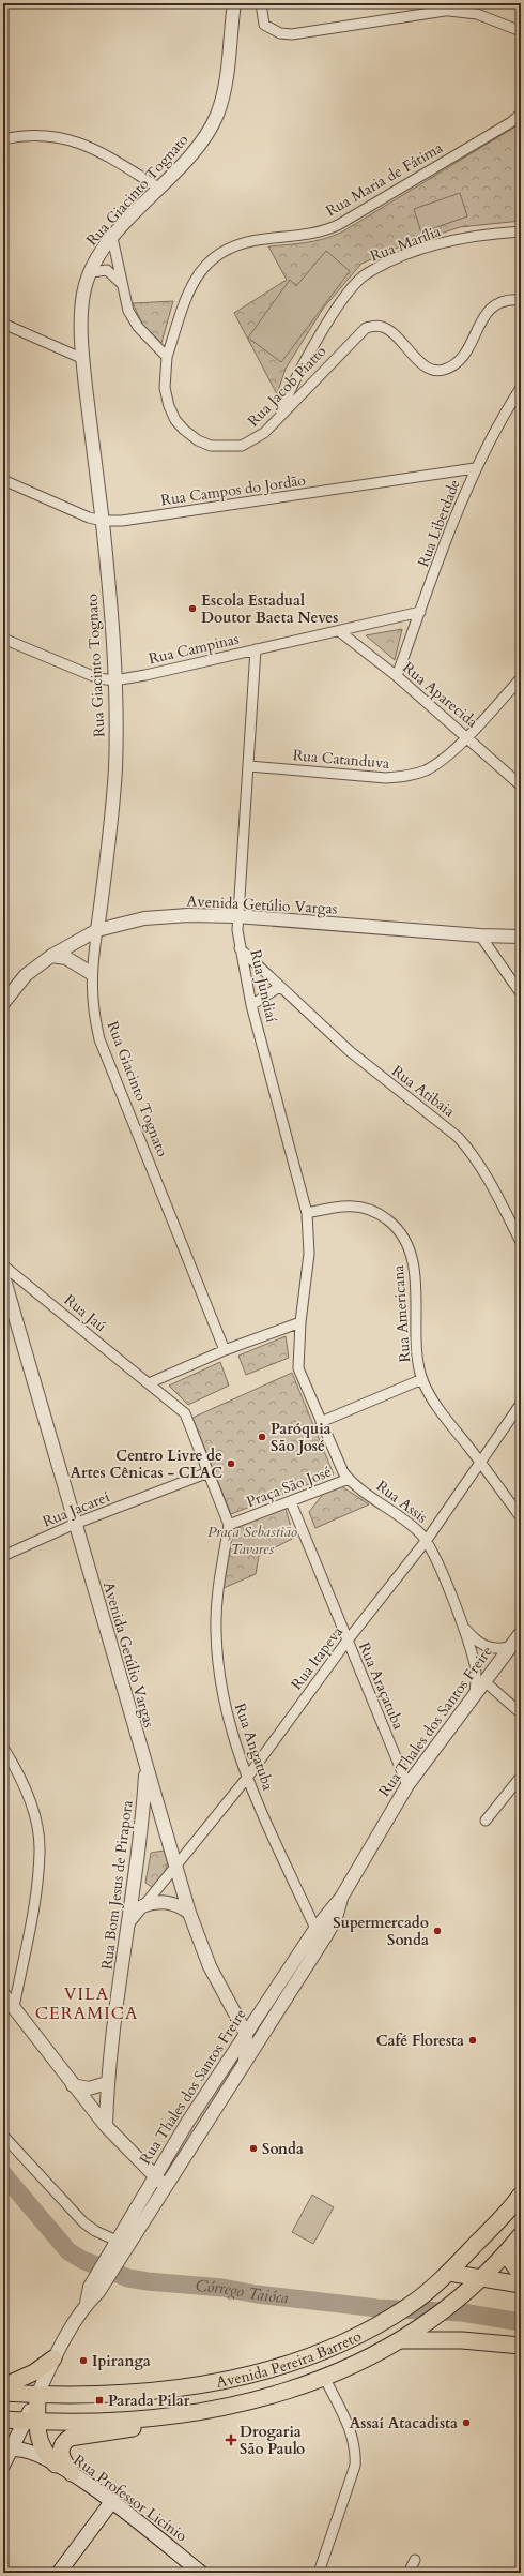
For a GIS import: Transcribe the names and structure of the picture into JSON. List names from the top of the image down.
{
  "streets": {
    "main road": ["Avenida Pereira Barreto", "Rua Professor Licínio"],
    "street": [
      "Rua Maria de Fátima",
      "Rua Giacinto Tognato",
      "Rua Marília",
      "Rua Jacob Piatto",
      "Rua Campos do Jordão",
      "Rua Liberdade",
      "Rua Campinas",
      "Rua Aparecida",
      "Rua Catanduva",
      "Avenida Getúlio Vargas",
      "Rua Jundiaí",
      "Rua Atibaia",
      "Rua Jaú",
      "Rua Americana",
      "Praça São José",
      "Rua Assis",
      "Rua Jacareí",
      "Rua Itapeva",
      "Rua Araçatuba",
      "Rua Thales dos Santos Freire",
      "Rua Angatuba",
      "Rua Bom Jesus de Pirapora"
    ]
  },
  "crossings": [
    ["Rua Maria de Fátima", "Rua Jacob Piatto"],
    ["Rua Giacinto Tognato", "Rua Campos do Jordão"],
    ["Rua Giacinto Tognato", "Rua Campinas"],
    ["Rua Giacinto Tognato", "Avenida Getúlio Vargas"],
    ["Rua Marília", "Rua Jacob Piatto"],
    ["Rua Campos do Jordão", "Rua Liberdade"],
    ["Rua Liberdade", "Rua Campinas"],
    ["Rua Liberdade", "Rua Aparecida"],
    ["Rua Campinas", "Rua Aparecida"],
    ["Rua Campinas", "Rua Jundiaí"],
    ["Rua Aparecida", "Rua Catanduva"],
    ["Rua Catanduva", "Rua Jundiaí"],
    ["Avenida Getúlio Vargas", "Rua Jundiaí"],
    ["Avenida Getúlio Vargas", "Rua Jacareí"],
    ["Avenida Getúlio Vargas", "Rua Itapeva"],
    ["Avenida Getúlio Vargas", "Rua Thales dos Santos Freire"],
    ["Avenida Getúlio Vargas", "Rua Bom Jesus de Pirapora"],
    ["Rua Jundiaí", "Rua Atibaia"],
    ["Rua Jundiaí", "Rua Americana"],
    ["Rua Jundiaí", "Praça São José"],
    ["Rua Americana", "Rua Itapeva"],
    ["Praça São José", "Rua Assis"],
    ["Praça São José", "Rua Araçatuba"],
    ["Praça São José", "Rua Angatuba"],
    ["Rua Assis", "Rua Itapeva"],
    ["Rua Assis", "Rua Thales dos Santos Freire"],
    ["Rua Itapeva", "Rua Araçatuba"],
    ["Rua Itapeva", "Rua Angatuba"],
    ["Rua Itapeva", "Rua Bom Jesus de Pirapora"],
    ["Rua Araçatuba", "Rua Thales dos Santos Freire"],
    ["Rua Thales dos Santos Freire", "Rua Angatuba"],
    ["Rua Thales dos Santos Freire", "Avenida Pereira Barreto"]
  ],
  "districts": ["VILA CERAMICA"],
  "water": ["Córrego Taióca"],
  "parks": ["Praça Sebastião Tavares"],
  "places": {
    "other": [
      "Escola Estadual Doutor Baeta Neves",
      "Paróquia São José",
      "Centro Livre de Artes Cênicas - CLAC",
      "Supermercado Sonda",
      "Café Floresta",
      "Sonda",
      "Ipiranga",
      "Assaí Atacadista"
    ],
    "transit": ["Parada Pilar"],
    "health": ["Drogaria São Paulo"]
  }
}
